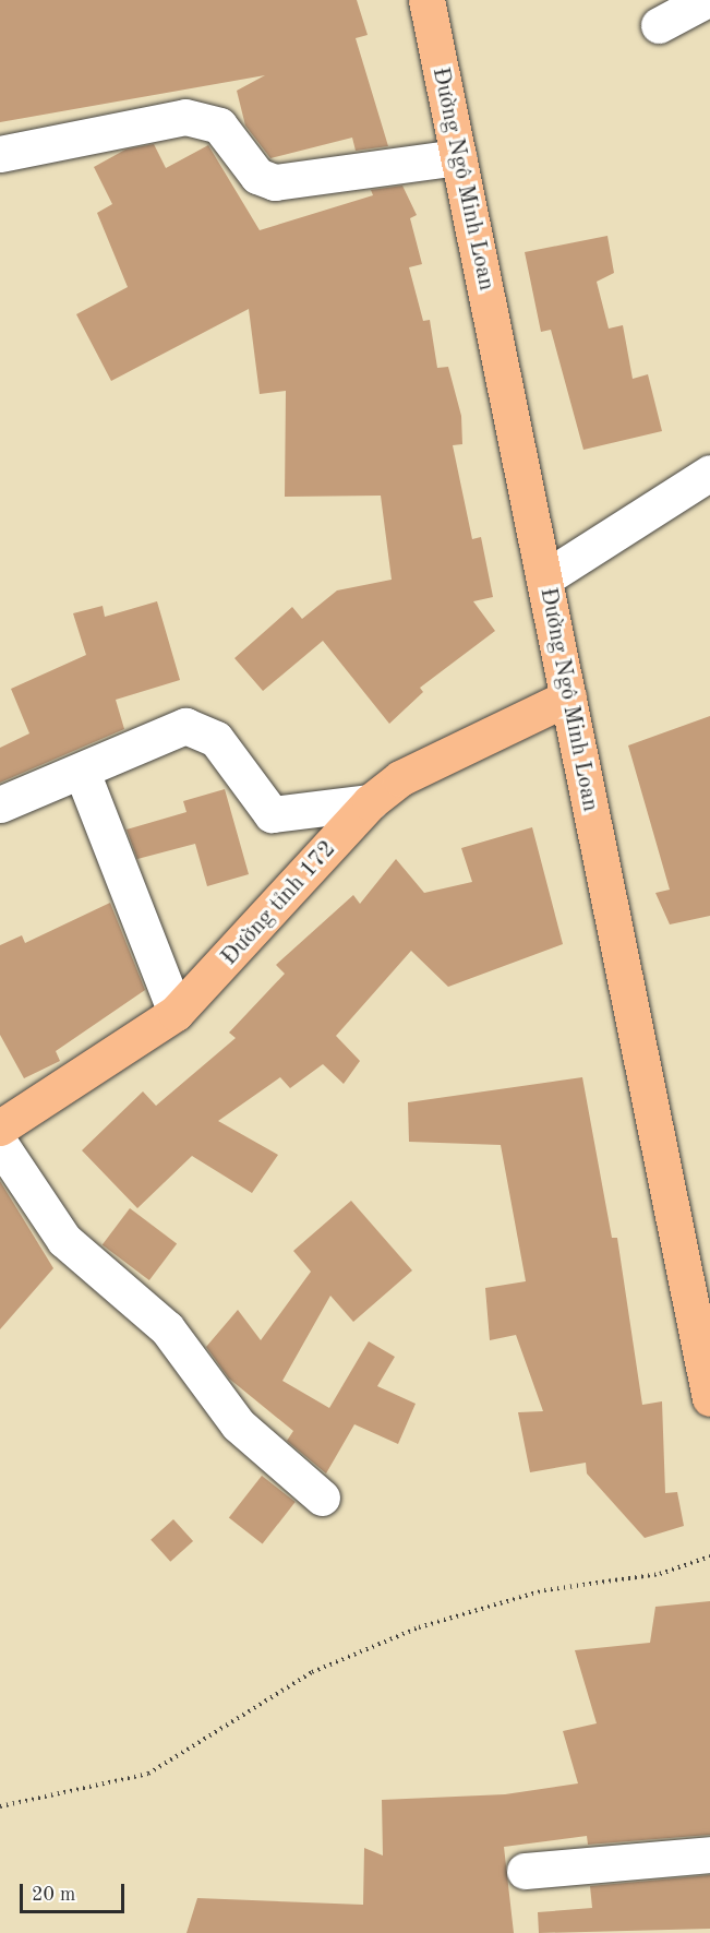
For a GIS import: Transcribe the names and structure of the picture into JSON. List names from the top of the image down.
{
  "streets": {
    "main road": ["Đường Ngô Minh Loan", "Đường tỉnh 172"]
  },
  "crossings": [
    ["Đường Ngô Minh Loan", "Đường tỉnh 172"]
  ],
  "scale_bar": "20 m"
}
